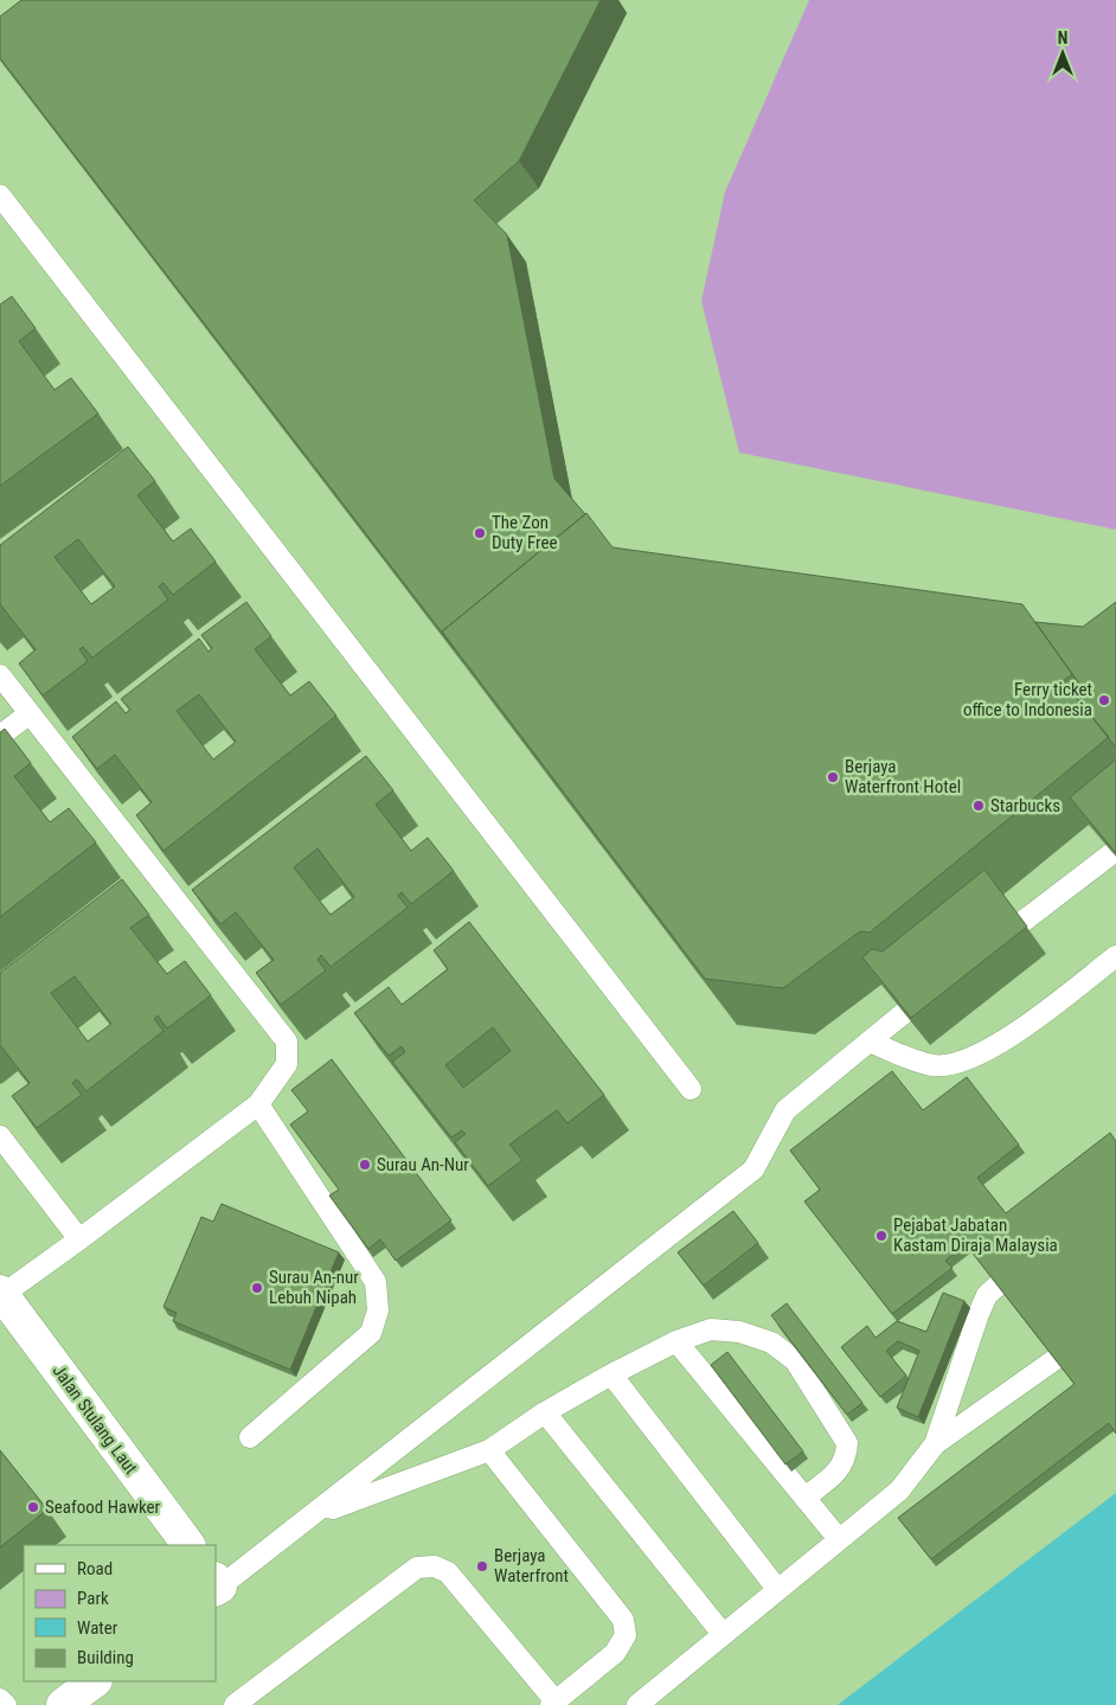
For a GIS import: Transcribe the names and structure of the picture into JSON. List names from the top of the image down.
{
  "streets": {
    "street": ["Jalan Stulang Laut"]
  },
  "places": [
    "The Zon Duty Free",
    "Ferry ticket office to Indonesia",
    "Berjaya Waterfront Hotel",
    "Starbucks",
    "Surau An-Nur",
    "Pejabat Jabatan Kastam Diraja Malaysia",
    "Surau An-nur Lebuh Nipah",
    "Seafood Hawker",
    "Berjaya Waterfront"
  ],
  "legend": [
    "Road",
    "Park",
    "Water",
    "Building"
  ],
  "north": "top"
}
